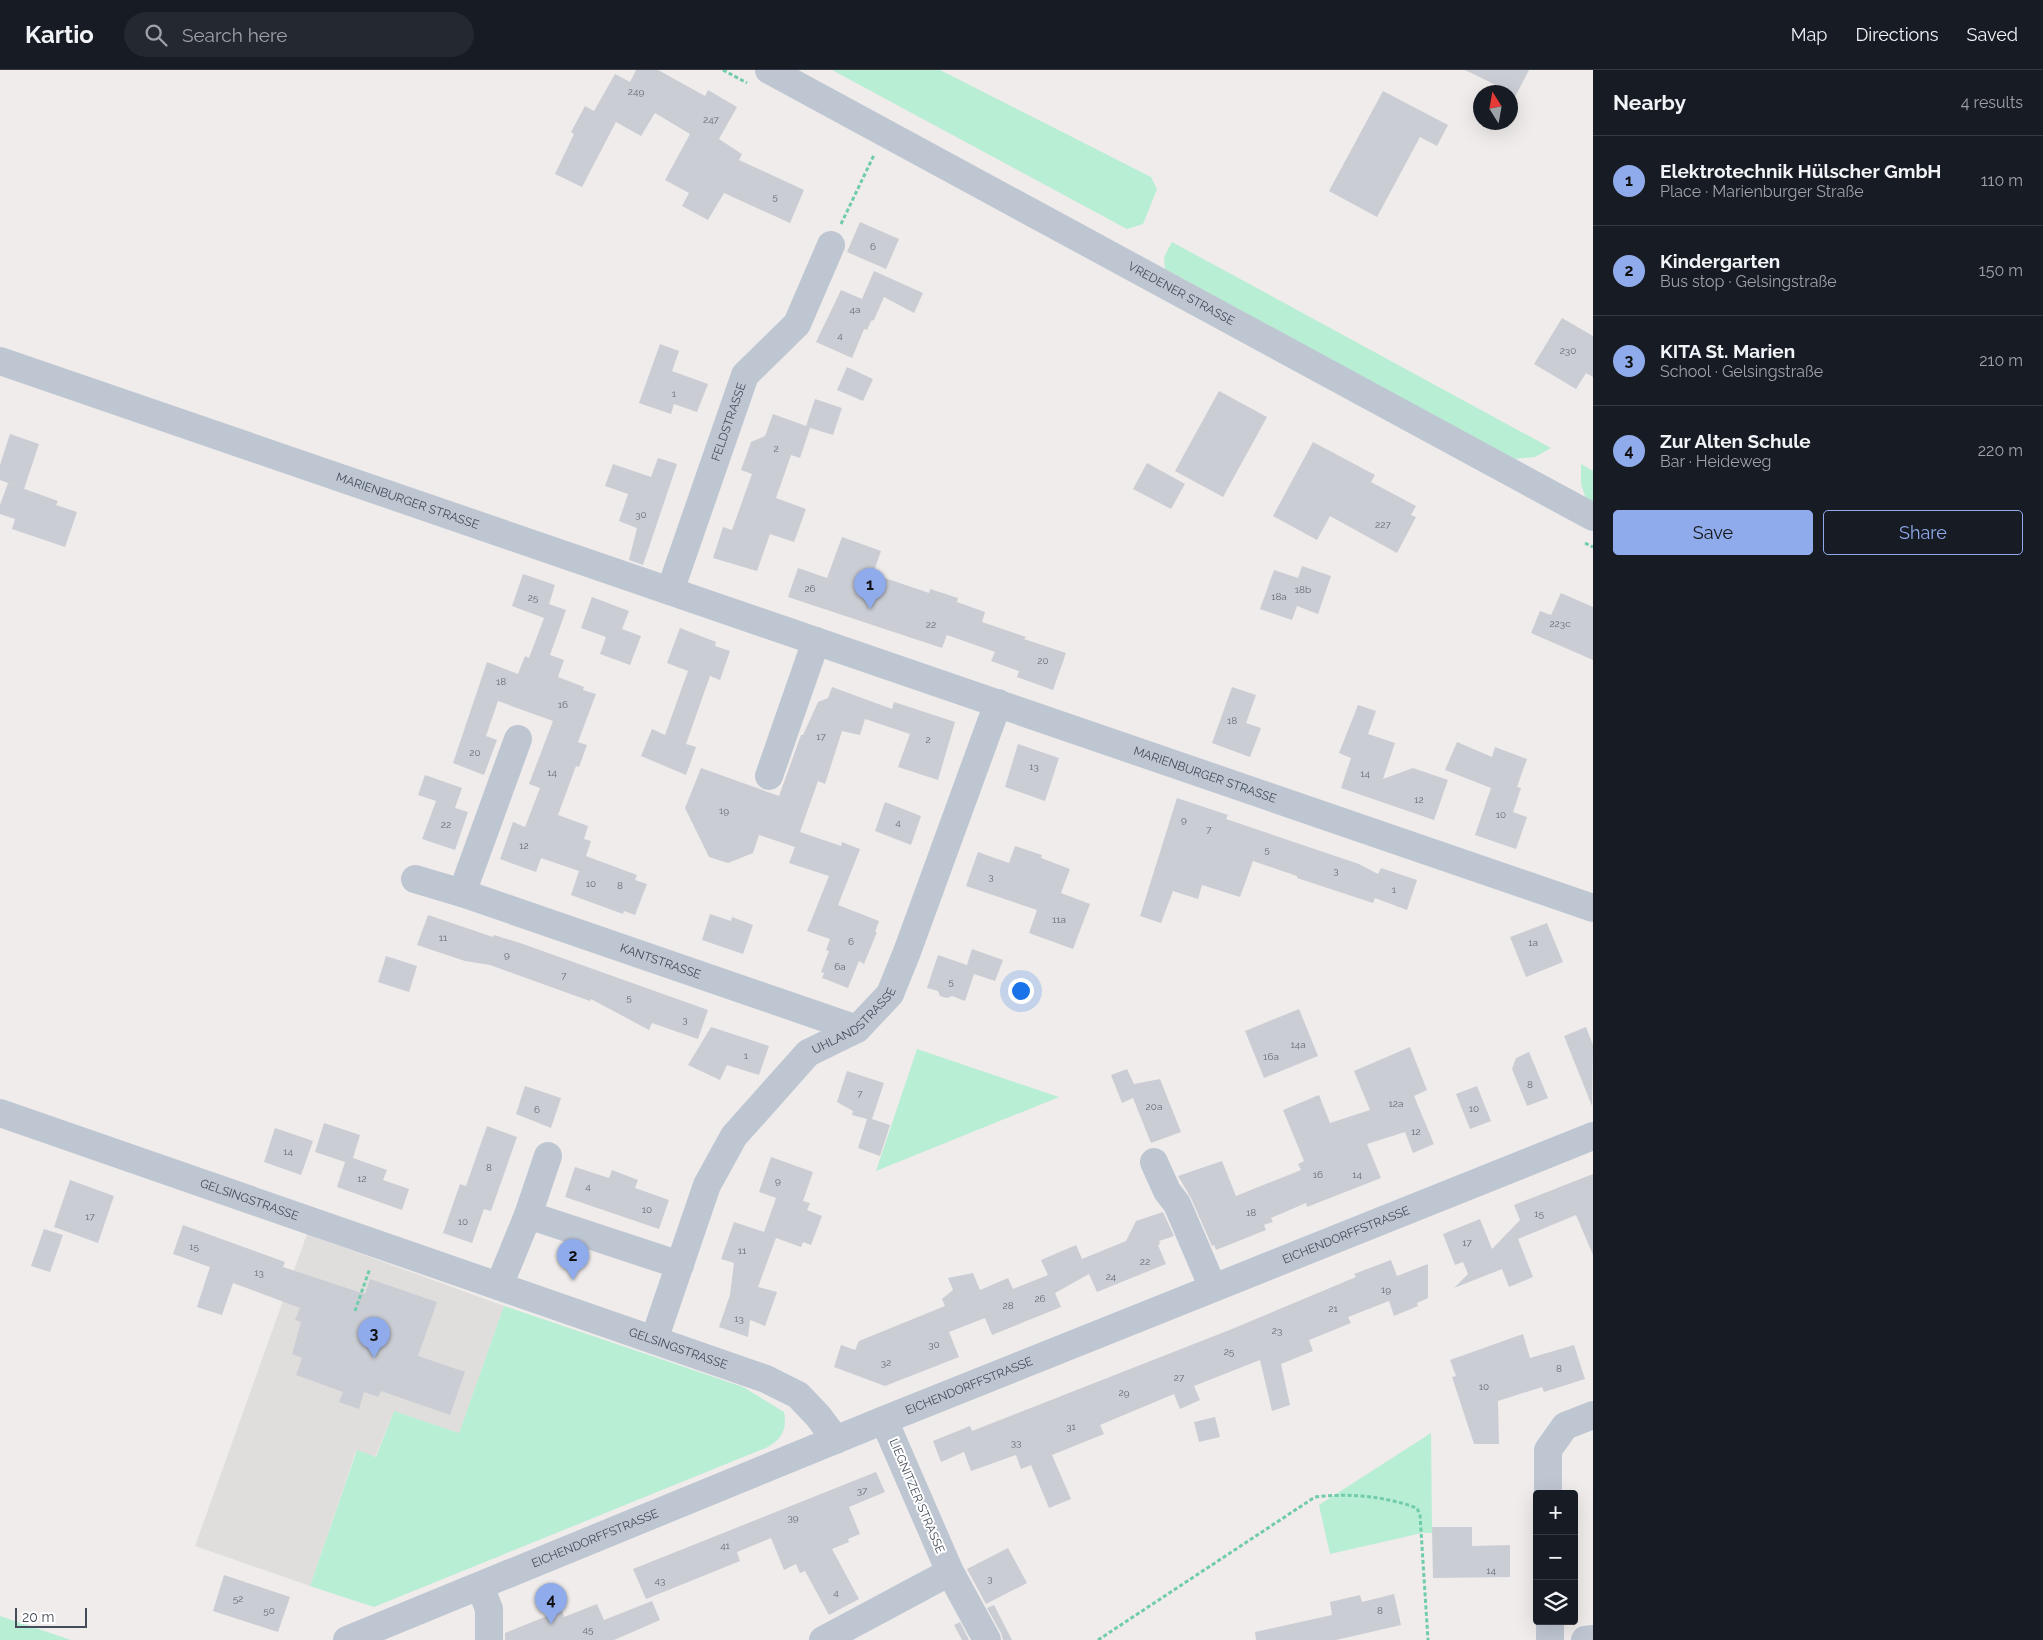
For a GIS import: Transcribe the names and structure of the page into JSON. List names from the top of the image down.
{
  "streets": {
    "street": [
      "VREDENER STRASSE",
      "FELDSTRASSE",
      "MARIENBURGER STRASSE",
      "KANTSTRASSE",
      "UHLANDSTRASSE",
      "GELSINGSTRASSE",
      "EICHENDORFFSTRASSE",
      "LIEGNITZER STRASSE"
    ]
  },
  "crossings": [
    ["FELDSTRASSE", "MARIENBURGER STRASSE"],
    ["MARIENBURGER STRASSE", "UHLANDSTRASSE"],
    ["KANTSTRASSE", "UHLANDSTRASSE"],
    ["UHLANDSTRASSE", "GELSINGSTRASSE"],
    ["GELSINGSTRASSE", "EICHENDORFFSTRASSE"],
    ["EICHENDORFFSTRASSE", "LIEGNITZER STRASSE"]
  ],
  "house_numbers": [
    "249",
    "247",
    "5",
    "6",
    "4a",
    "4",
    "230",
    "1",
    "2",
    "30",
    "227",
    "26",
    "18b",
    "18a",
    "25",
    "223c",
    "22",
    "20",
    "18",
    "16",
    "18",
    "17",
    "2",
    "20",
    "13",
    "14",
    "14",
    "12",
    "19",
    "10",
    "9",
    "4",
    "22",
    "7",
    "12",
    "5",
    "3",
    "3",
    "10",
    "8",
    "1",
    "11a",
    "11",
    "6",
    "1a",
    "9",
    "6a",
    "7",
    "5",
    "5",
    "3",
    "14a",
    "1",
    "16a",
    "8",
    "7",
    "12a",
    "20a",
    "10",
    "6",
    "12",
    "14",
    "8",
    "16",
    "14",
    "12",
    "9",
    "4",
    "10",
    "18",
    "15",
    "17",
    "10",
    "17",
    "15",
    "11",
    "22",
    "13",
    "24",
    "19",
    "26",
    "28",
    "21",
    "13",
    "23",
    "30",
    "25",
    "32",
    "8",
    "27",
    "10",
    "29",
    "31",
    "33",
    "37",
    "39",
    "41",
    "14",
    "3",
    "43",
    "4",
    "52",
    "50",
    "8",
    "45"
  ],
  "scale_bar": "20 m",
  "north": "top",
  "page": {
    "header": "Kartio",
    "search": "Search here",
    "nav": ["Map", "Directions", "Saved"],
    "heading": ["Nearby", "4 results"],
    "list": [
      {
        "mark": "1",
        "name": "Elektrotechnik Hülscher GmbH",
        "note": "Place · Marienburger Straße",
        "value": "110 m"
      },
      {
        "mark": "2",
        "name": "Kindergarten",
        "note": "Bus stop · Gelsingstraße",
        "value": "150 m"
      },
      {
        "mark": "3",
        "name": "KITA St. Marien",
        "note": "School · Gelsingstraße",
        "value": "210 m"
      },
      {
        "mark": "4",
        "name": "Zur Alten Schule",
        "note": "Bar · Heideweg",
        "value": "220 m"
      }
    ],
    "buttons": ["Save", "Share"],
    "pins": [
      "1",
      "2",
      "3",
      "4"
    ],
    "map_buttons": ["+", "−"],
    "scale": "20 m"
  }
}
